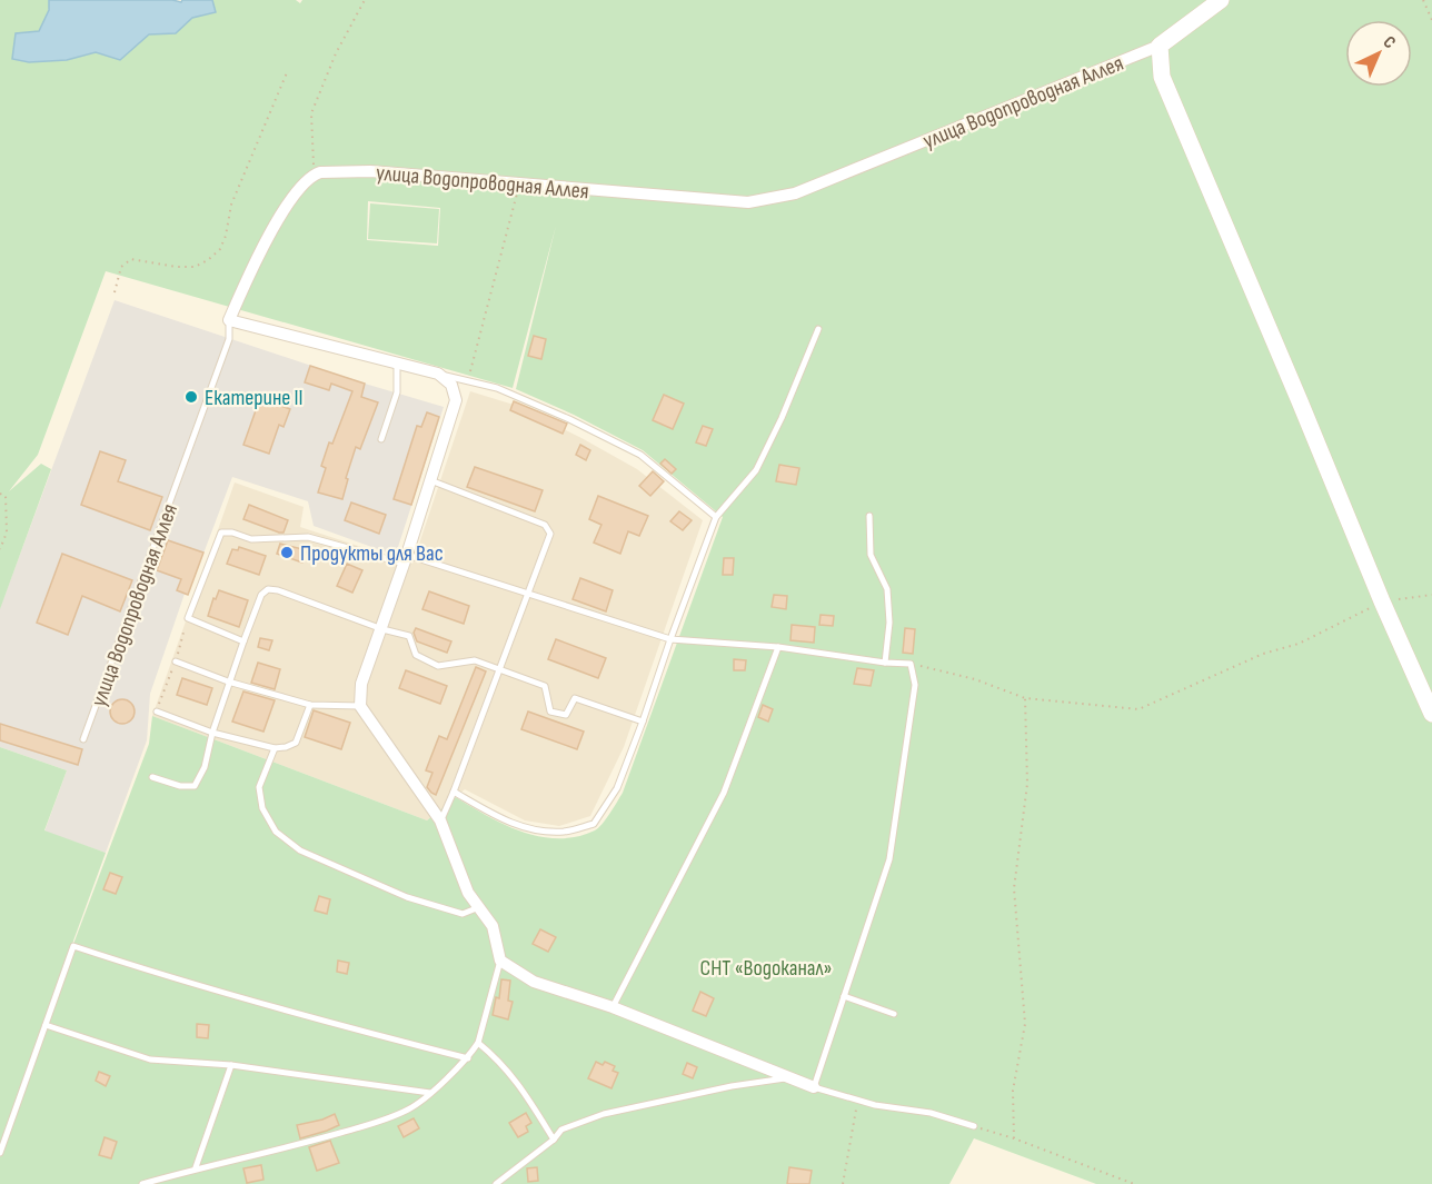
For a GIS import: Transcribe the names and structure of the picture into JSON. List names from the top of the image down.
{
  "streets": {
    "street": ["улица Водопроводная Аллея"]
  },
  "parks": ["СНТ «Водоканал»"],
  "places": ["Екатерине II", "Продукты для Вас"],
  "north": "top right"
}
